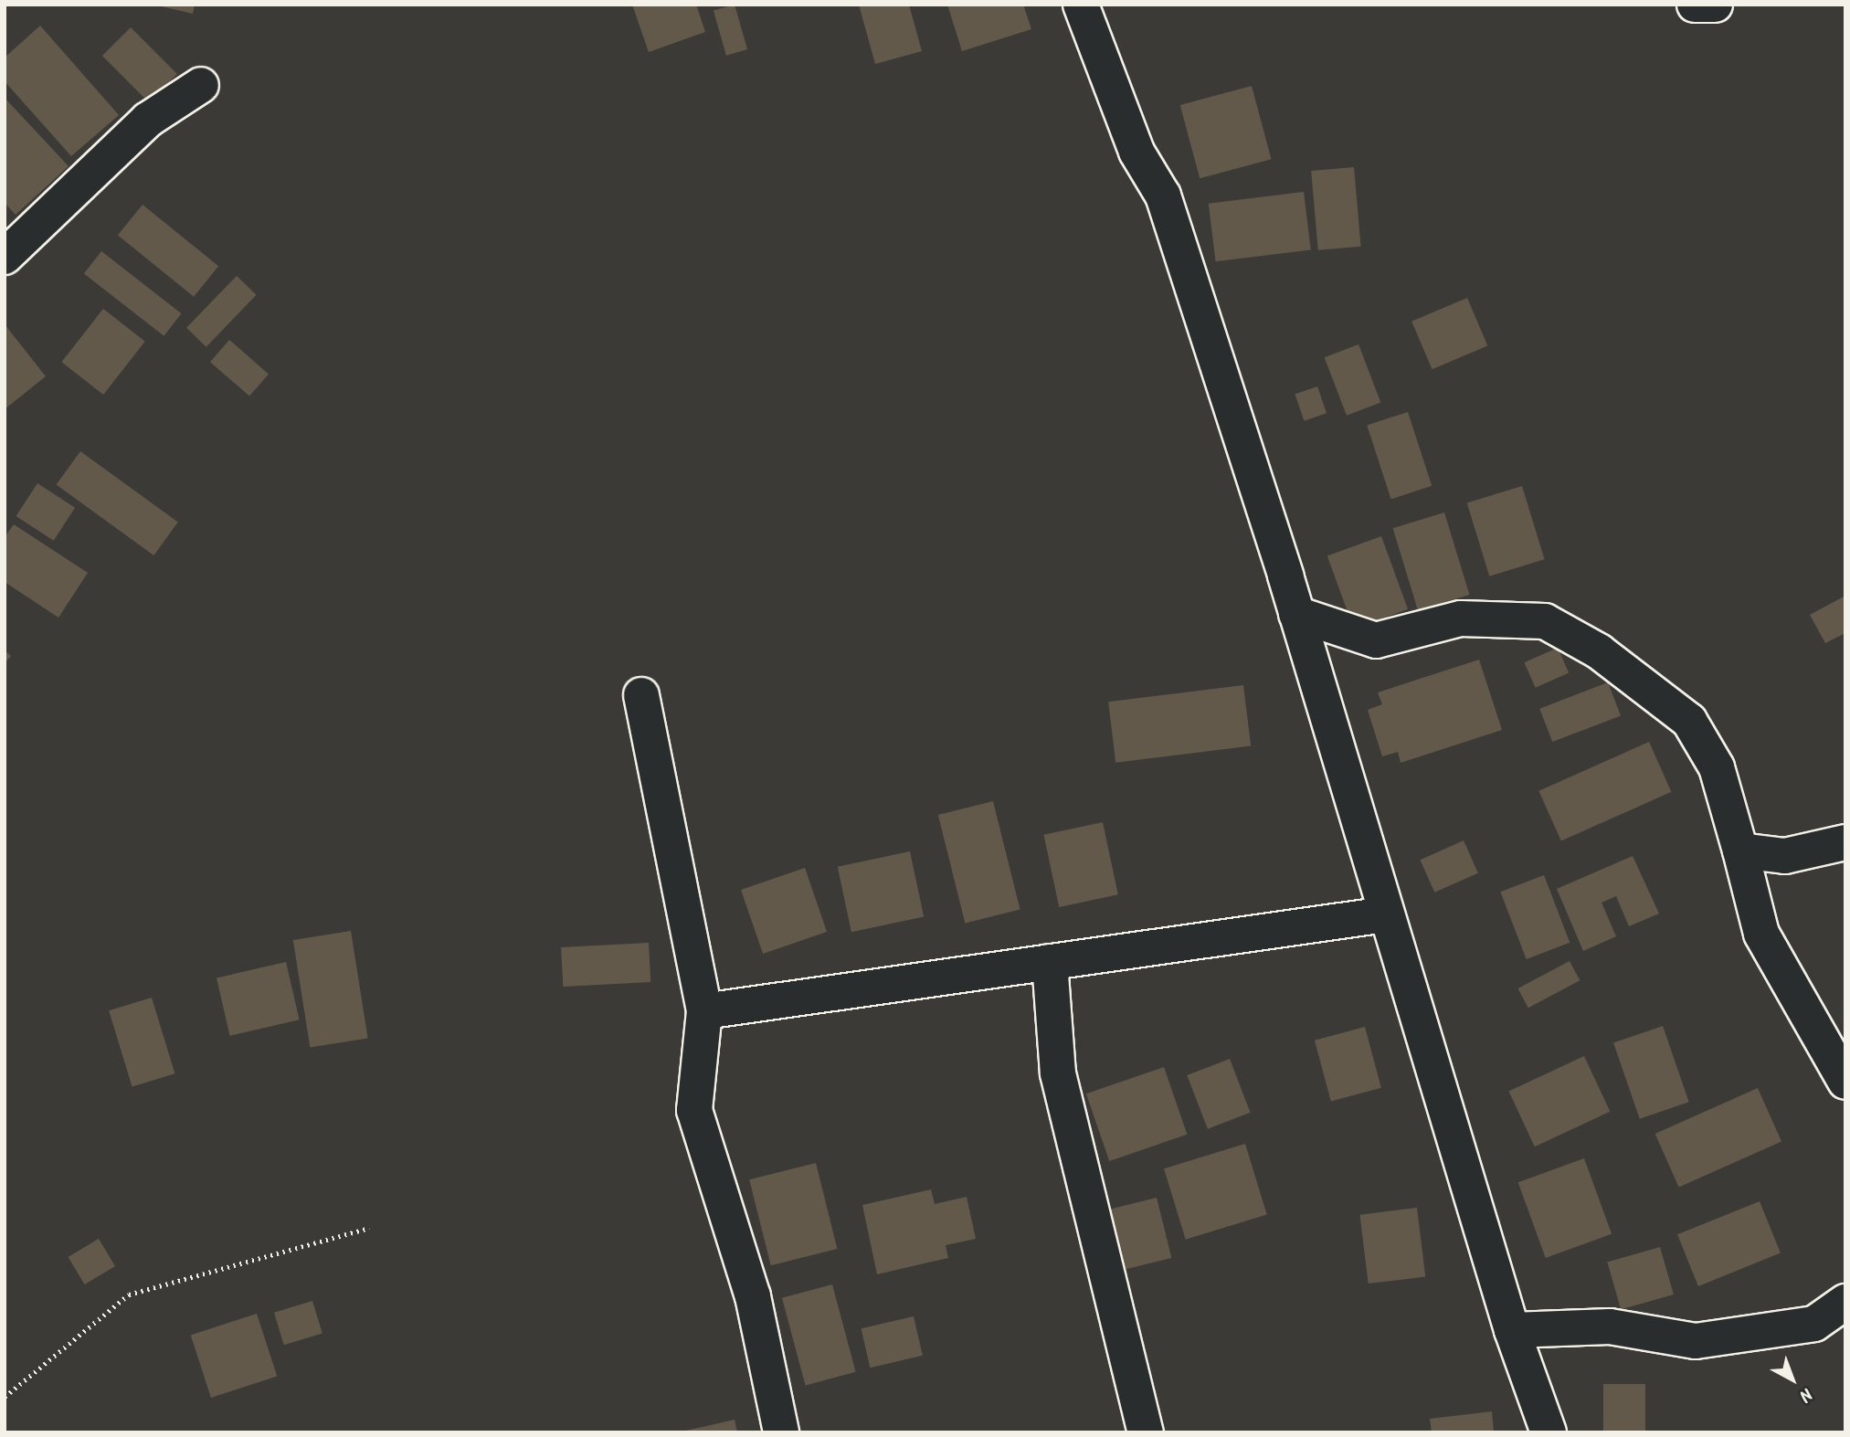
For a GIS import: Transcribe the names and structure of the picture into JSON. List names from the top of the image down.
{
  "north": "bottom right"
}
